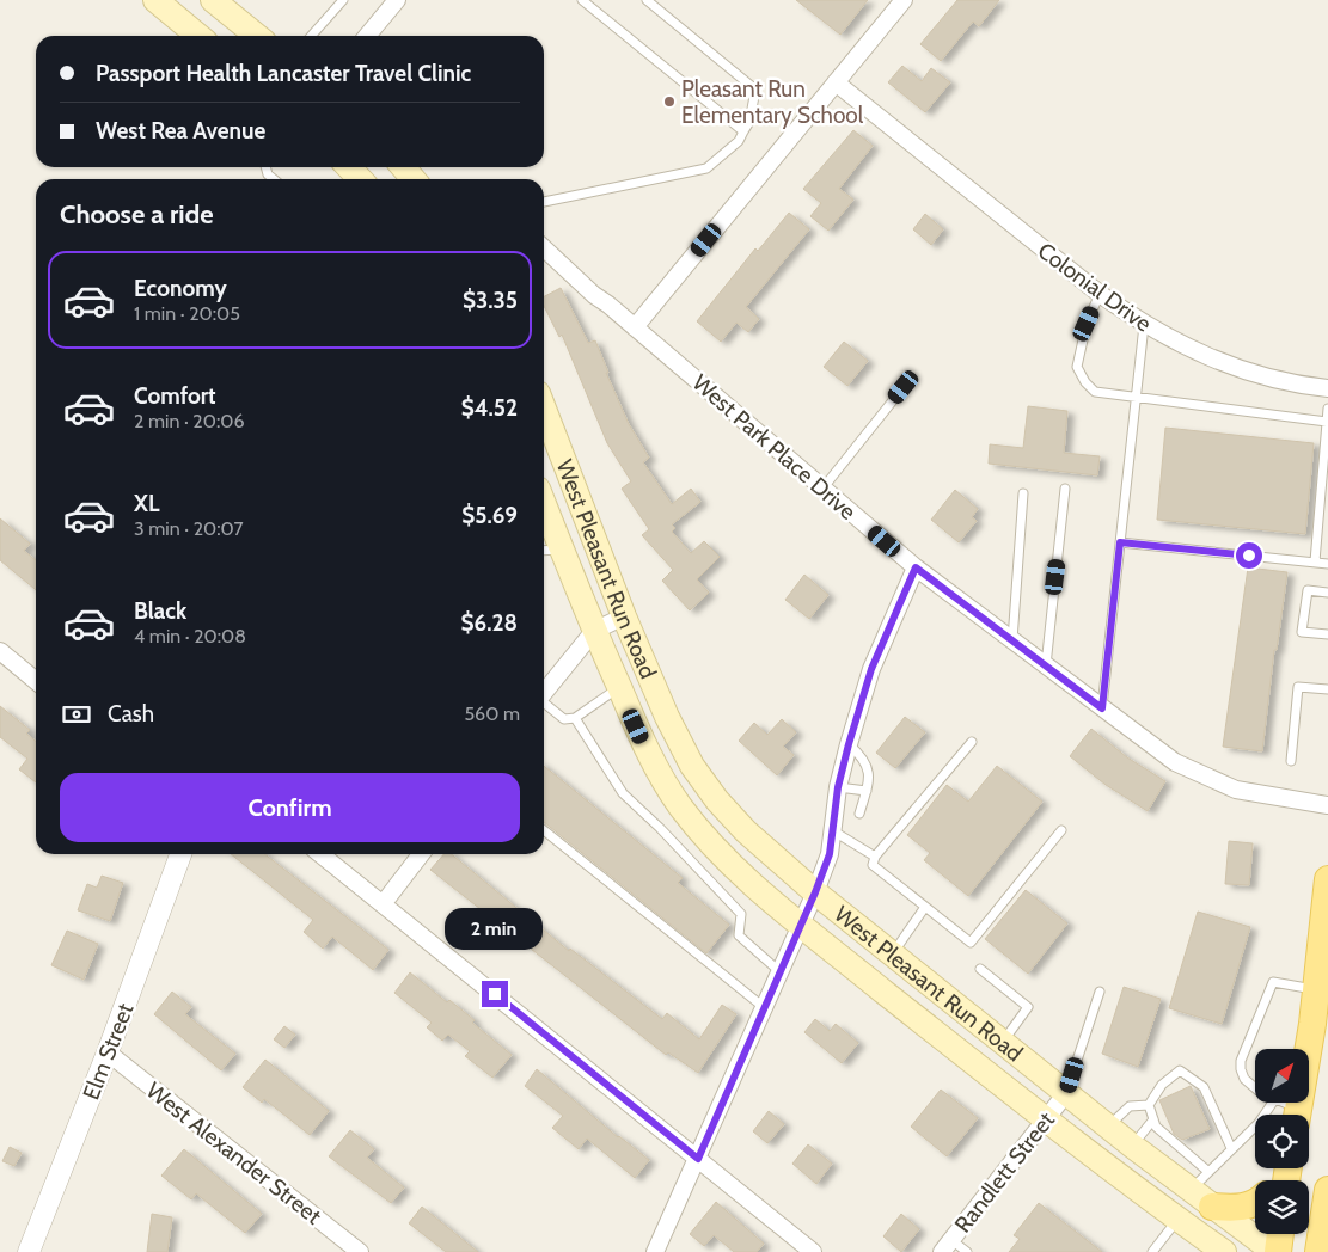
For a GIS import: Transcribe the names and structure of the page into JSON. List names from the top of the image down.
{
  "streets": {
    "main road": ["West Pleasant Run Road"],
    "street": [
      "Colonial Drive",
      "West Park Place Drive",
      "Elm Street",
      "West Alexander Street",
      "Randlett Street"
    ]
  },
  "crossings": [
    ["West Pleasant Run Road", "Randlett Street"],
    ["Elm Street", "West Alexander Street"]
  ],
  "places": ["Pleasant Run Elementary School"],
  "north": "top right",
  "page": {
    "banner": ["Passport Health Lancaster Travel Clinic", "West Rea Avenue"],
    "heading": "Choose a ride",
    "list": [
      {
        "name": "Economy",
        "note": "1 min · 20:05",
        "value": "$3.35"
      },
      {
        "name": "Comfort",
        "note": "2 min · 20:06",
        "value": "$4.52"
      },
      {
        "name": "XL",
        "note": "3 min · 20:07",
        "value": "$5.69"
      },
      {
        "name": "Black",
        "note": "4 min · 20:08",
        "value": "$6.28"
      }
    ],
    "pay": ["Cash", "560 m"],
    "buttons": "Confirm",
    "bubble": "2 min"
  }
}
